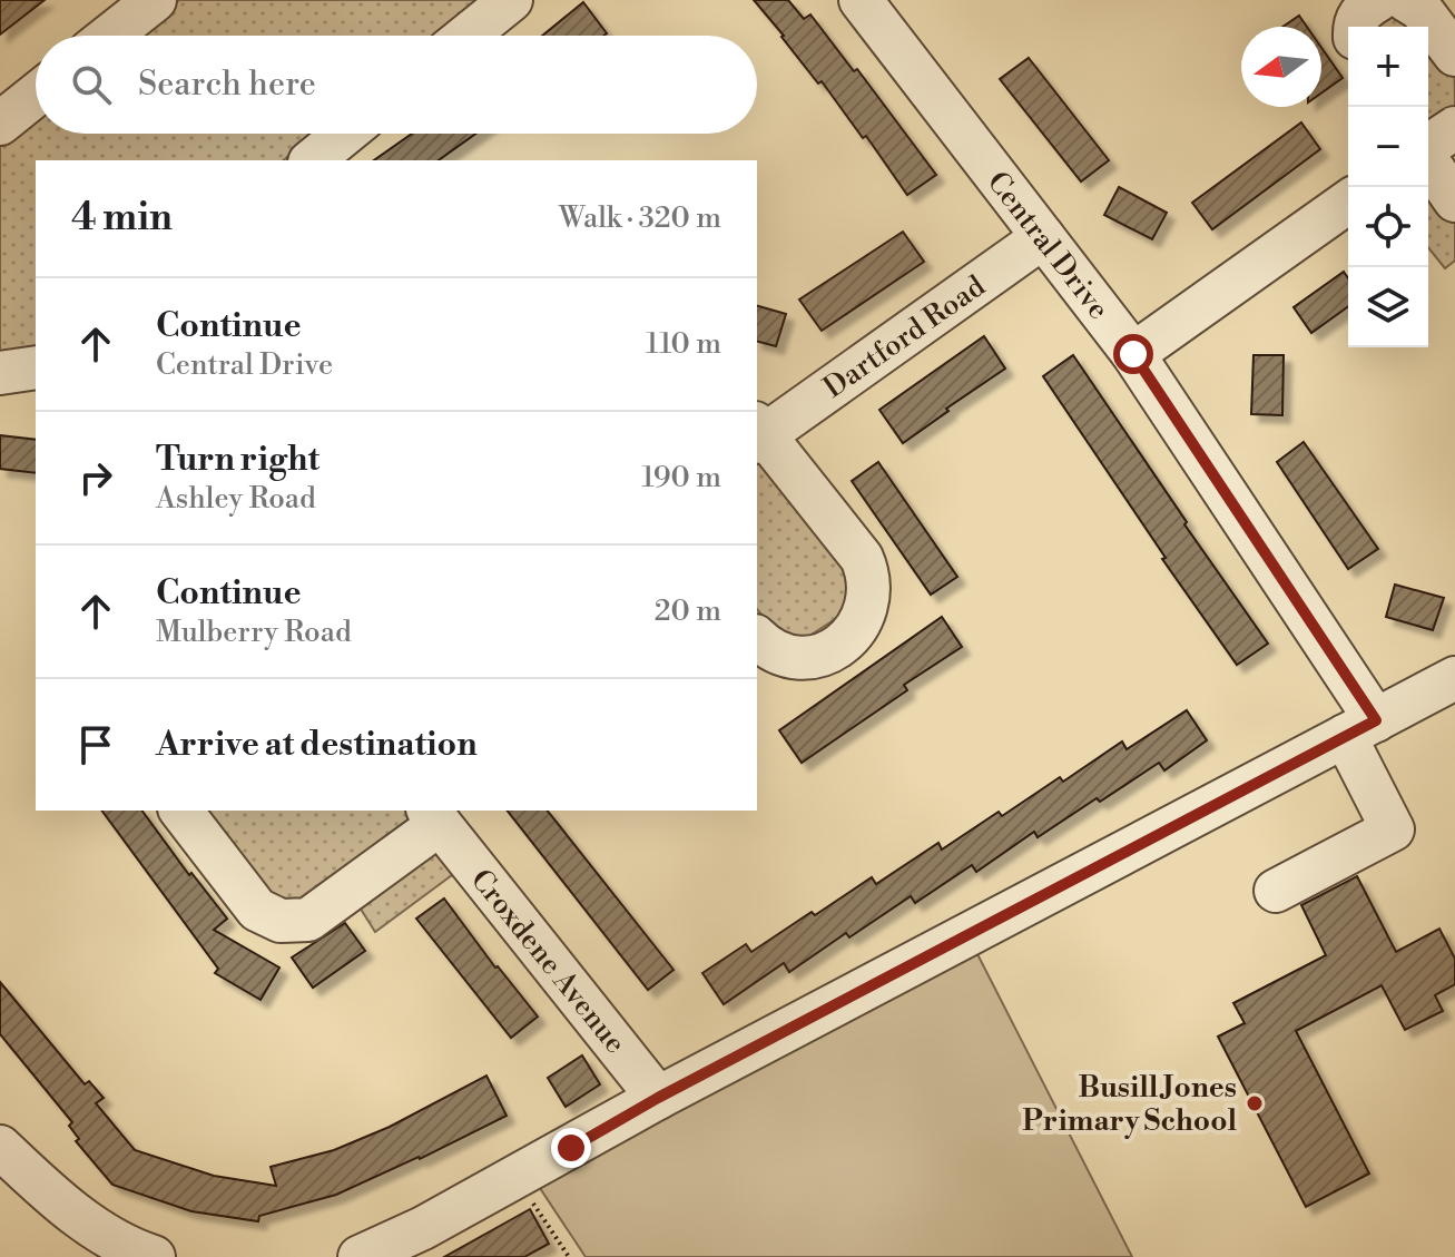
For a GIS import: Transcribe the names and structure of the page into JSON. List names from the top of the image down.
{
  "streets": {
    "street": ["Central Drive", "Dartford Road", "Croxdene Avenue"]
  },
  "crossings": [
    ["Central Drive", "Dartford Road"]
  ],
  "places": ["Busill Jones Primary School"],
  "north": "left",
  "page": {
    "map_buttons": ["+", "−"],
    "search": "Search here",
    "heading": ["4 min", "Walk · 320 m"],
    "list": [
      ["Continue", "Central Drive", "110 m"],
      ["Turn right", "Ashley Road", "190 m"],
      ["Continue", "Mulberry Road", "20 m"],
      "Arrive at destination"
    ]
  }
}
